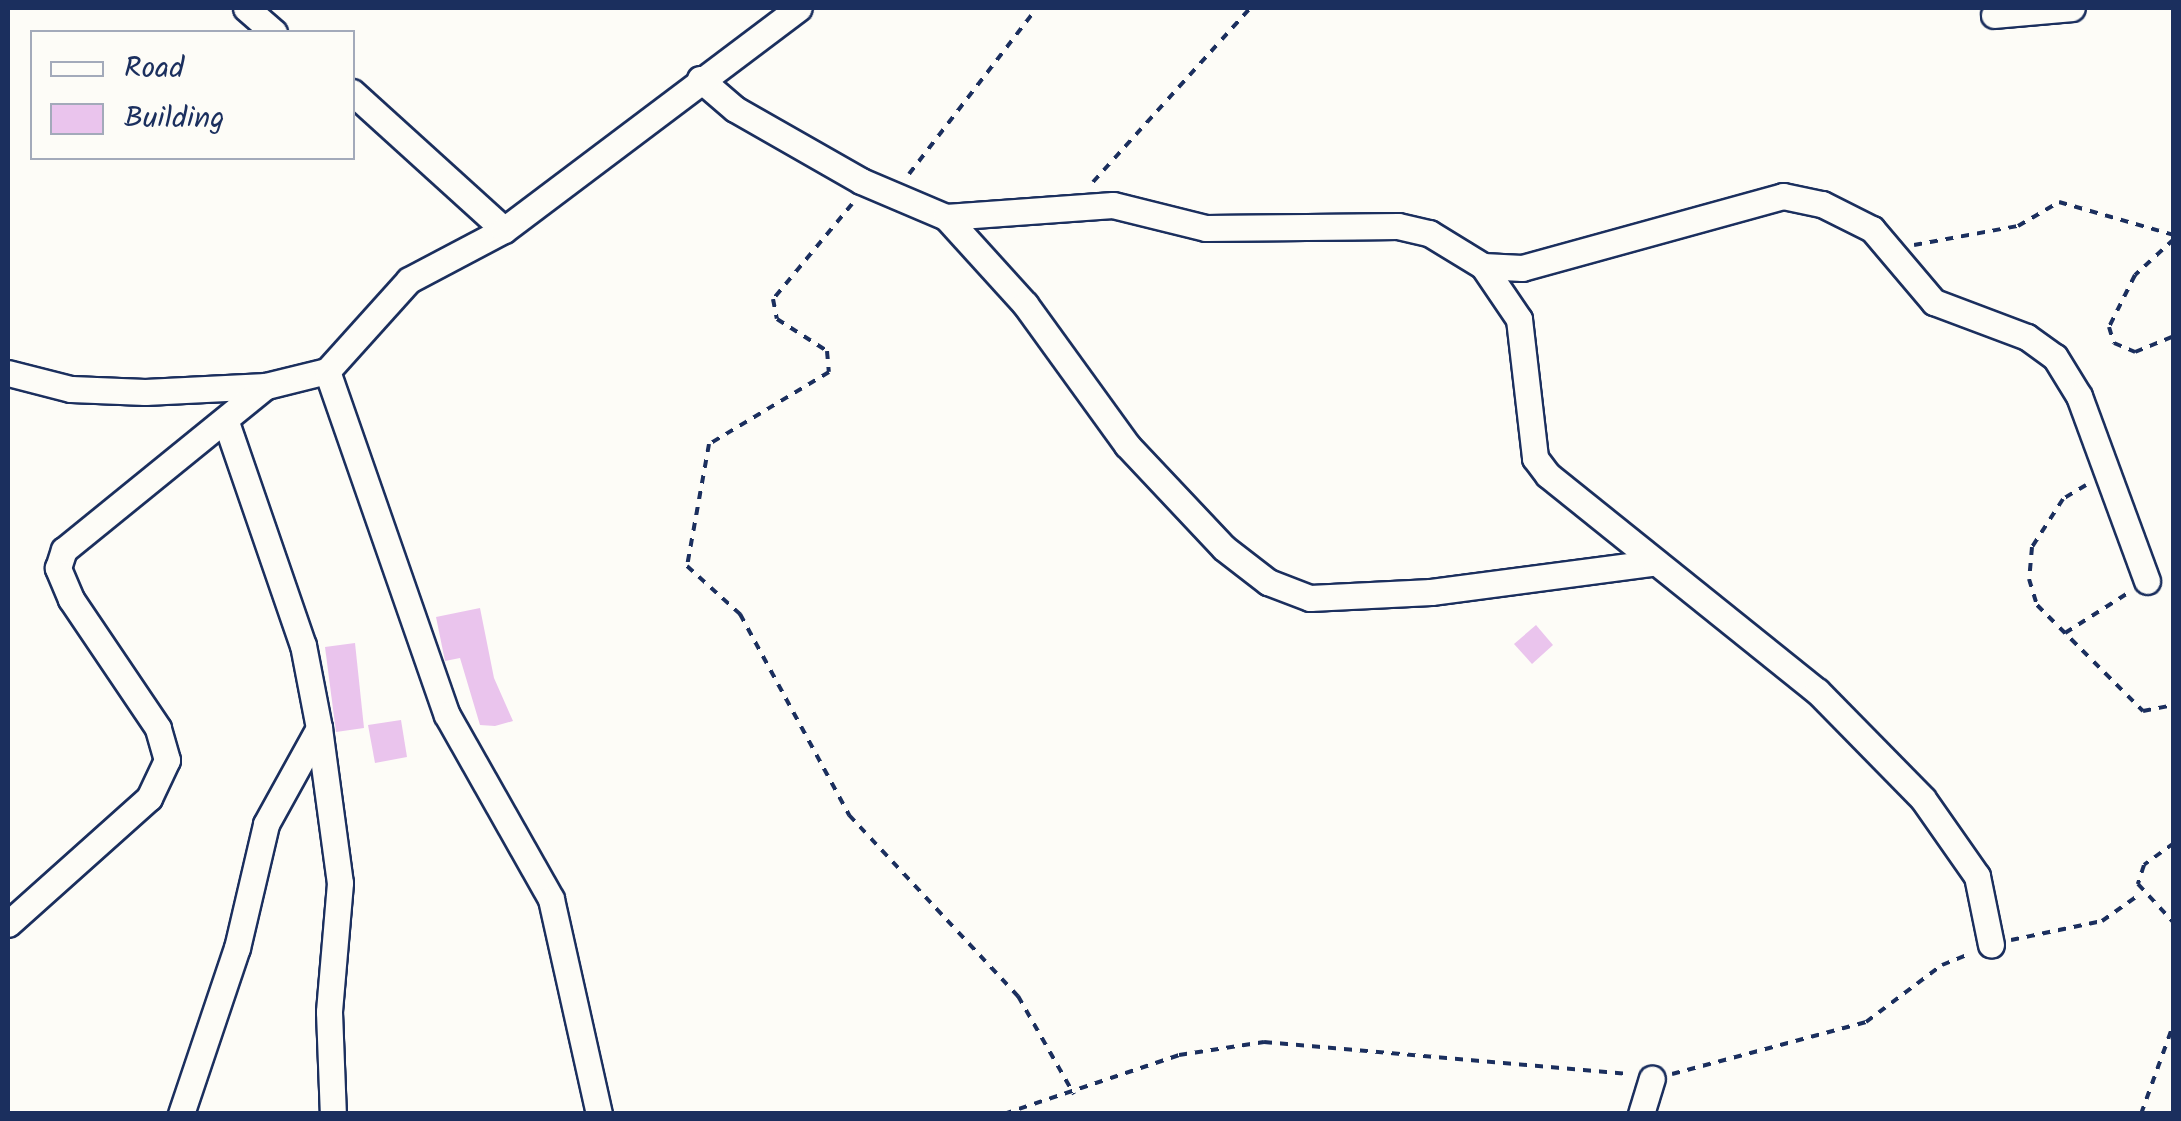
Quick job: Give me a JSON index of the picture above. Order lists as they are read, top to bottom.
{
  "legend": ["Road", "Building"]
}
